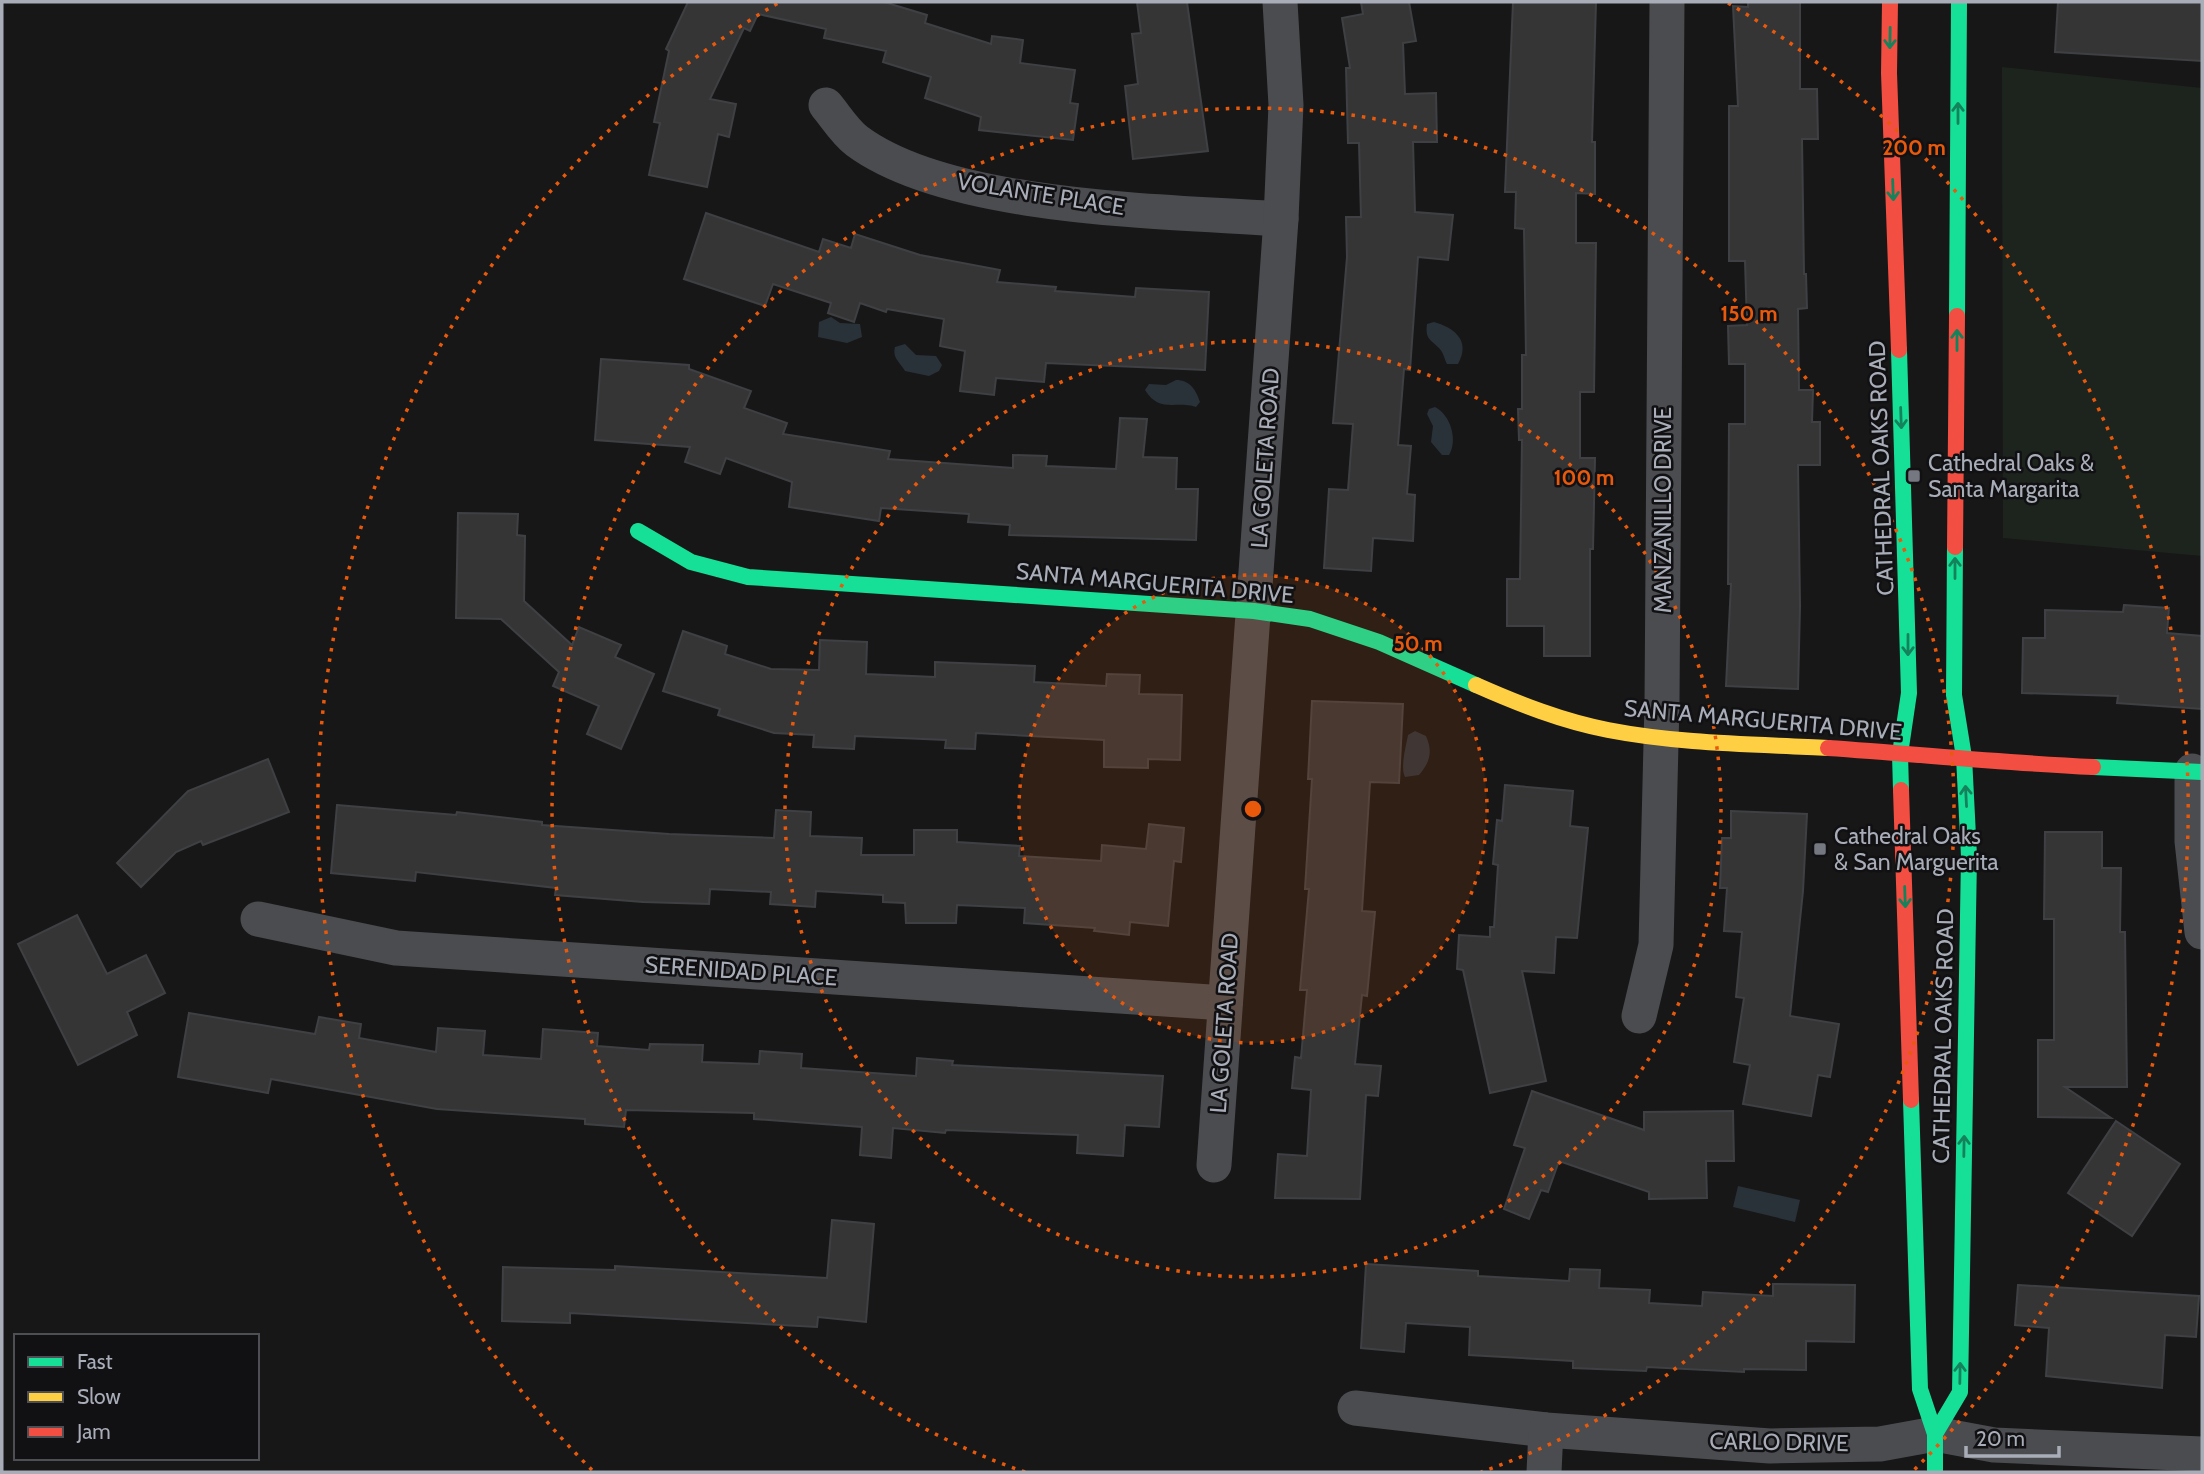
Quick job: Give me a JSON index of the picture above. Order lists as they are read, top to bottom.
{
  "streets": {
    "main road": ["CATHEDRAL OAKS ROAD", "SANTA MARGUERITA DRIVE"],
    "street": [
      "VOLANTE PLACE",
      "LA GOLETA ROAD",
      "MANZANILLO DRIVE",
      "SERENIDAD PLACE",
      "CARLO DRIVE"
    ]
  },
  "crossings": [
    ["VOLANTE PLACE", "LA GOLETA ROAD"],
    ["LA GOLETA ROAD", "SANTA MARGUERITA DRIVE"],
    ["LA GOLETA ROAD", "SERENIDAD PLACE"],
    ["CATHEDRAL OAKS ROAD", "SANTA MARGUERITA DRIVE"],
    ["CATHEDRAL OAKS ROAD", "CARLO DRIVE"],
    ["MANZANILLO DRIVE", "SANTA MARGUERITA DRIVE"]
  ],
  "places": {
    "transit": ["Cathedral Oaks & Santa Margarita", "Cathedral Oaks & San Marguerita"]
  },
  "legend": ["Fast", "Slow", "Jam"],
  "scale_bar": "20 m",
  "rings": [
    "200 m",
    "150 m",
    "100 m",
    "50 m"
  ]
}
